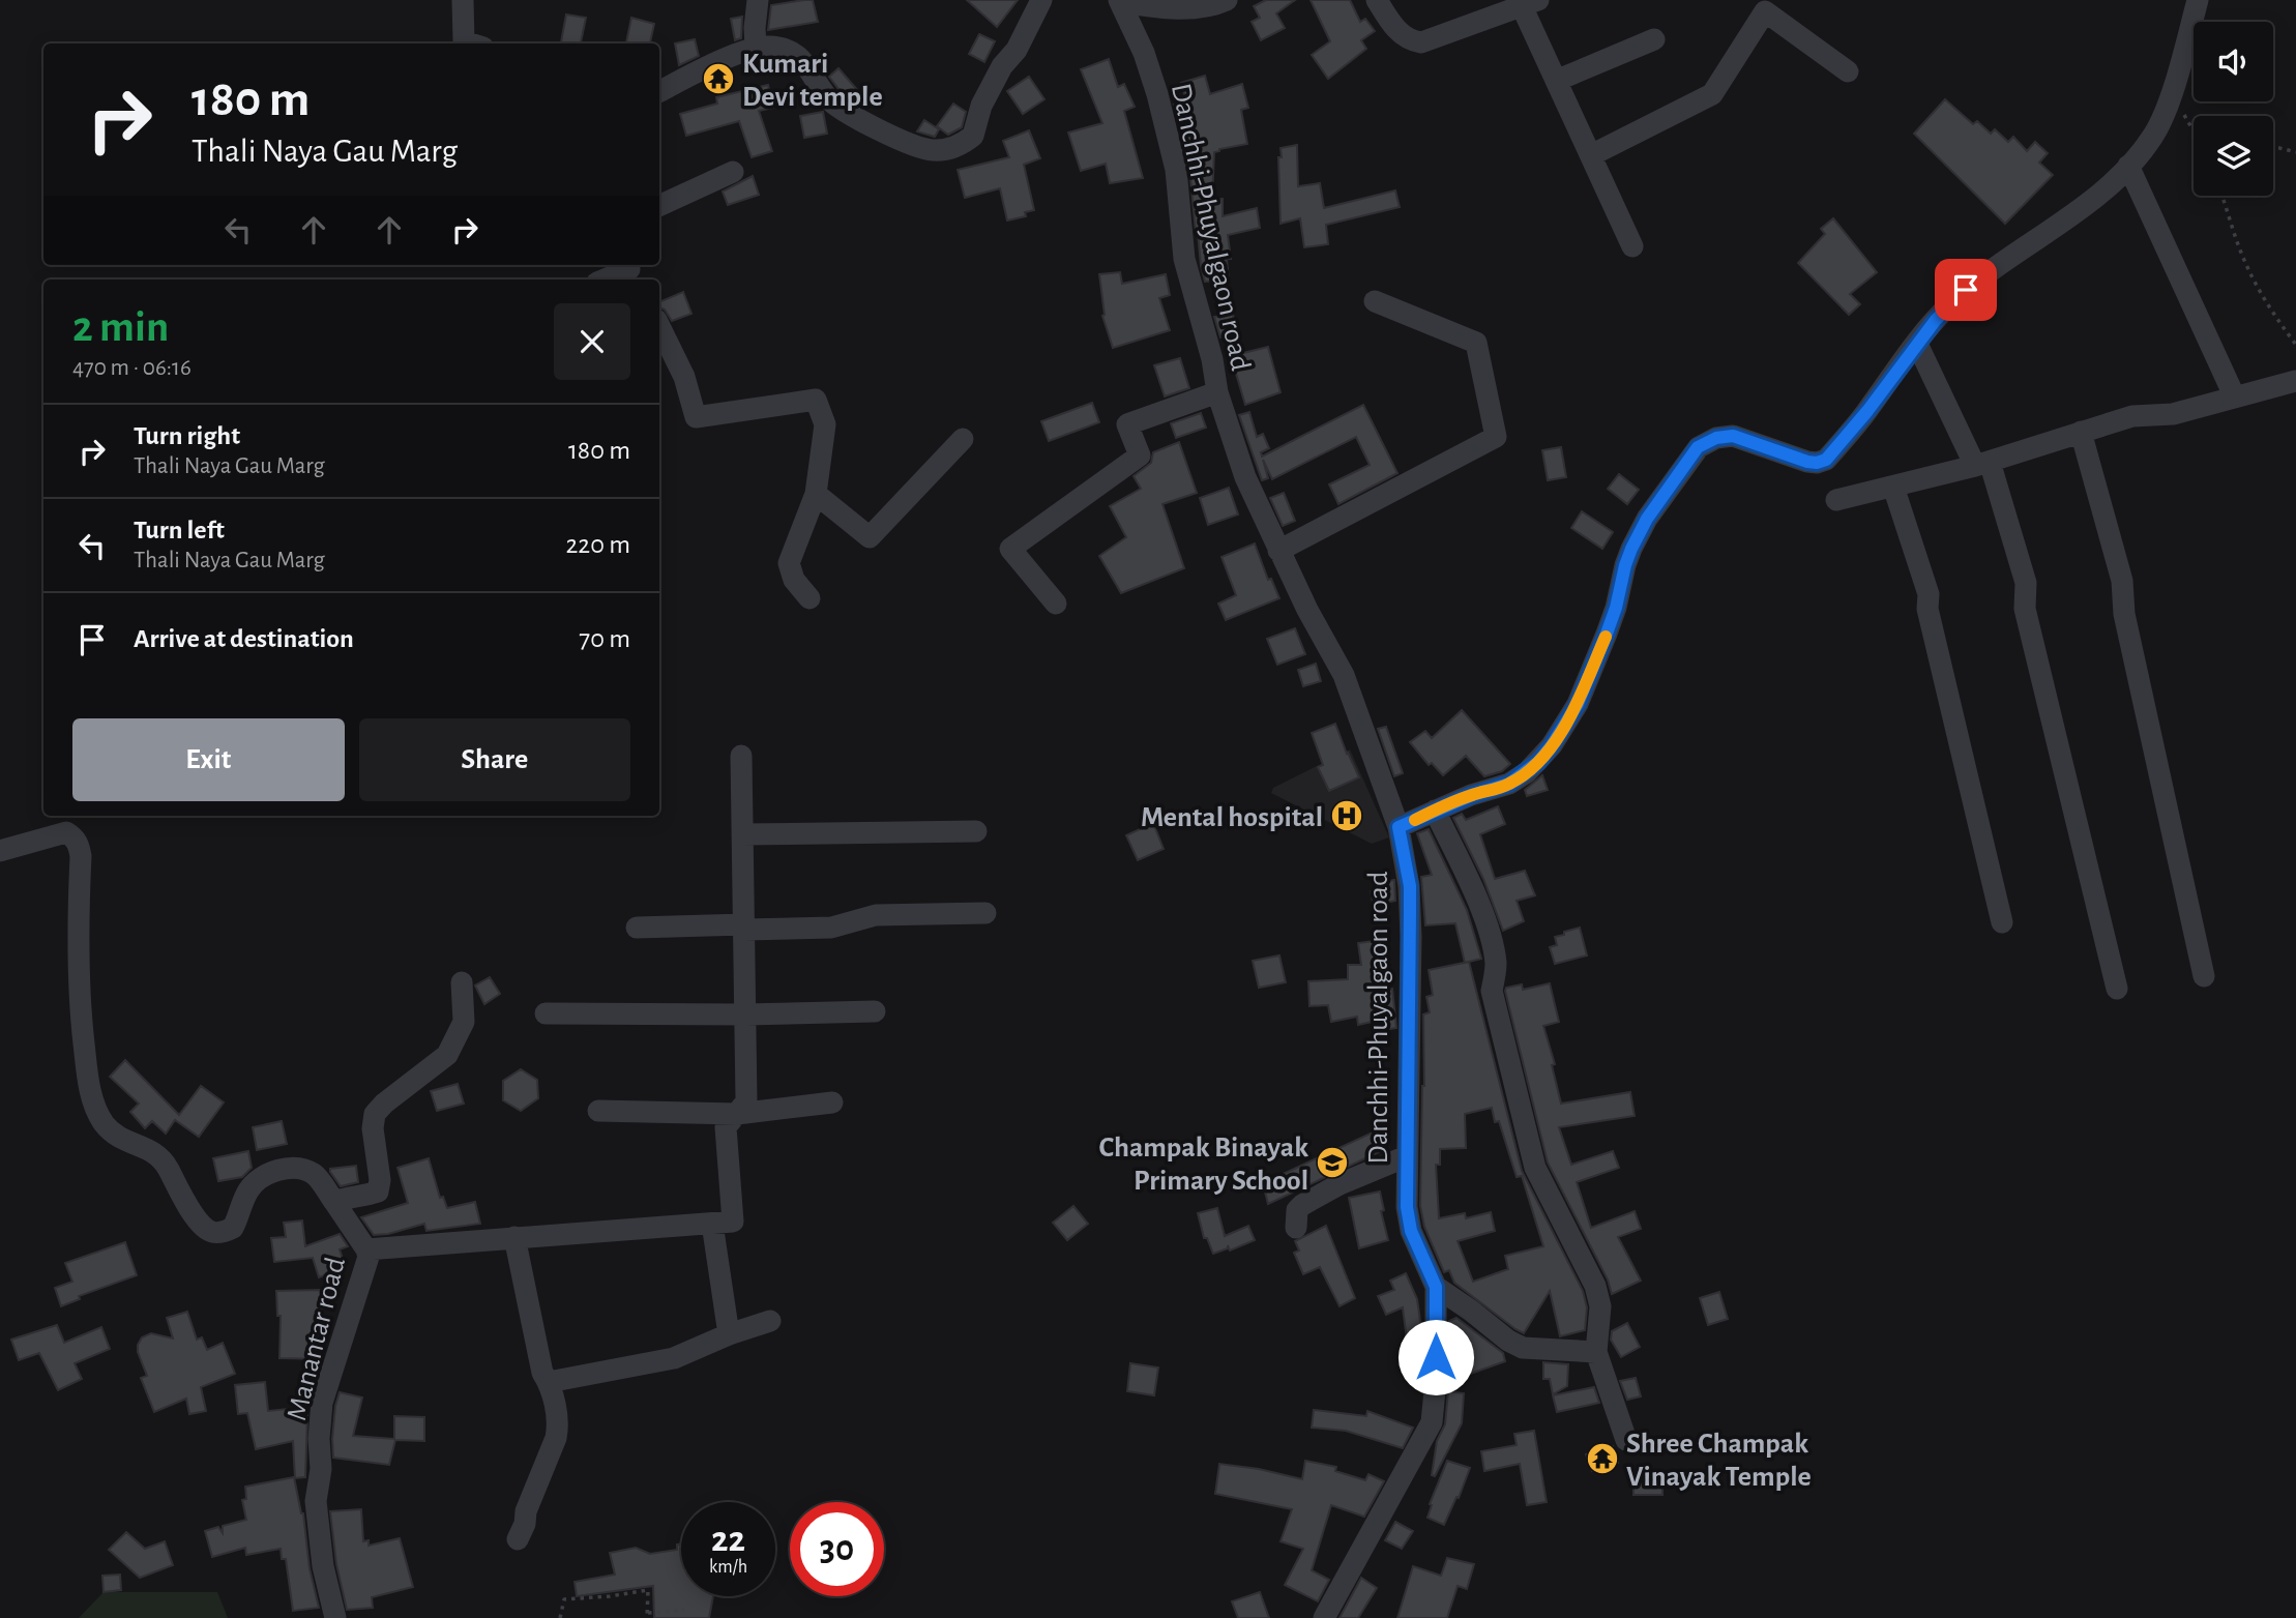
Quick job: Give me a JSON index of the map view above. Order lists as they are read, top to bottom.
{
  "streets": {
    "street": ["Danchhi-Phuyalgaon road", "Manantar road"]
  },
  "places": {
    "temple": ["Kumari Devi temple", "Shree Champak Vinayak Temple"],
    "hospital": ["Mental hospital"],
    "school or university": ["Champak Binayak Primary School"]
  },
  "page": {
    "turn": ["180 m", "Thali Naya Gau Marg"],
    "heading": ["2 min", "470 m · 06:16"],
    "list": [
      {
        "name": "Turn right",
        "note": "Thali Naya Gau Marg",
        "value": "180 m"
      },
      {
        "name": "Turn left",
        "note": "Thali Naya Gau Marg",
        "value": "220 m"
      },
      {
        "name": "Arrive at destination",
        "value": "70 m"
      }
    ],
    "buttons": ["Exit", "Share"],
    "speed": "22 km/h",
    "limit": "30"
  }
}
